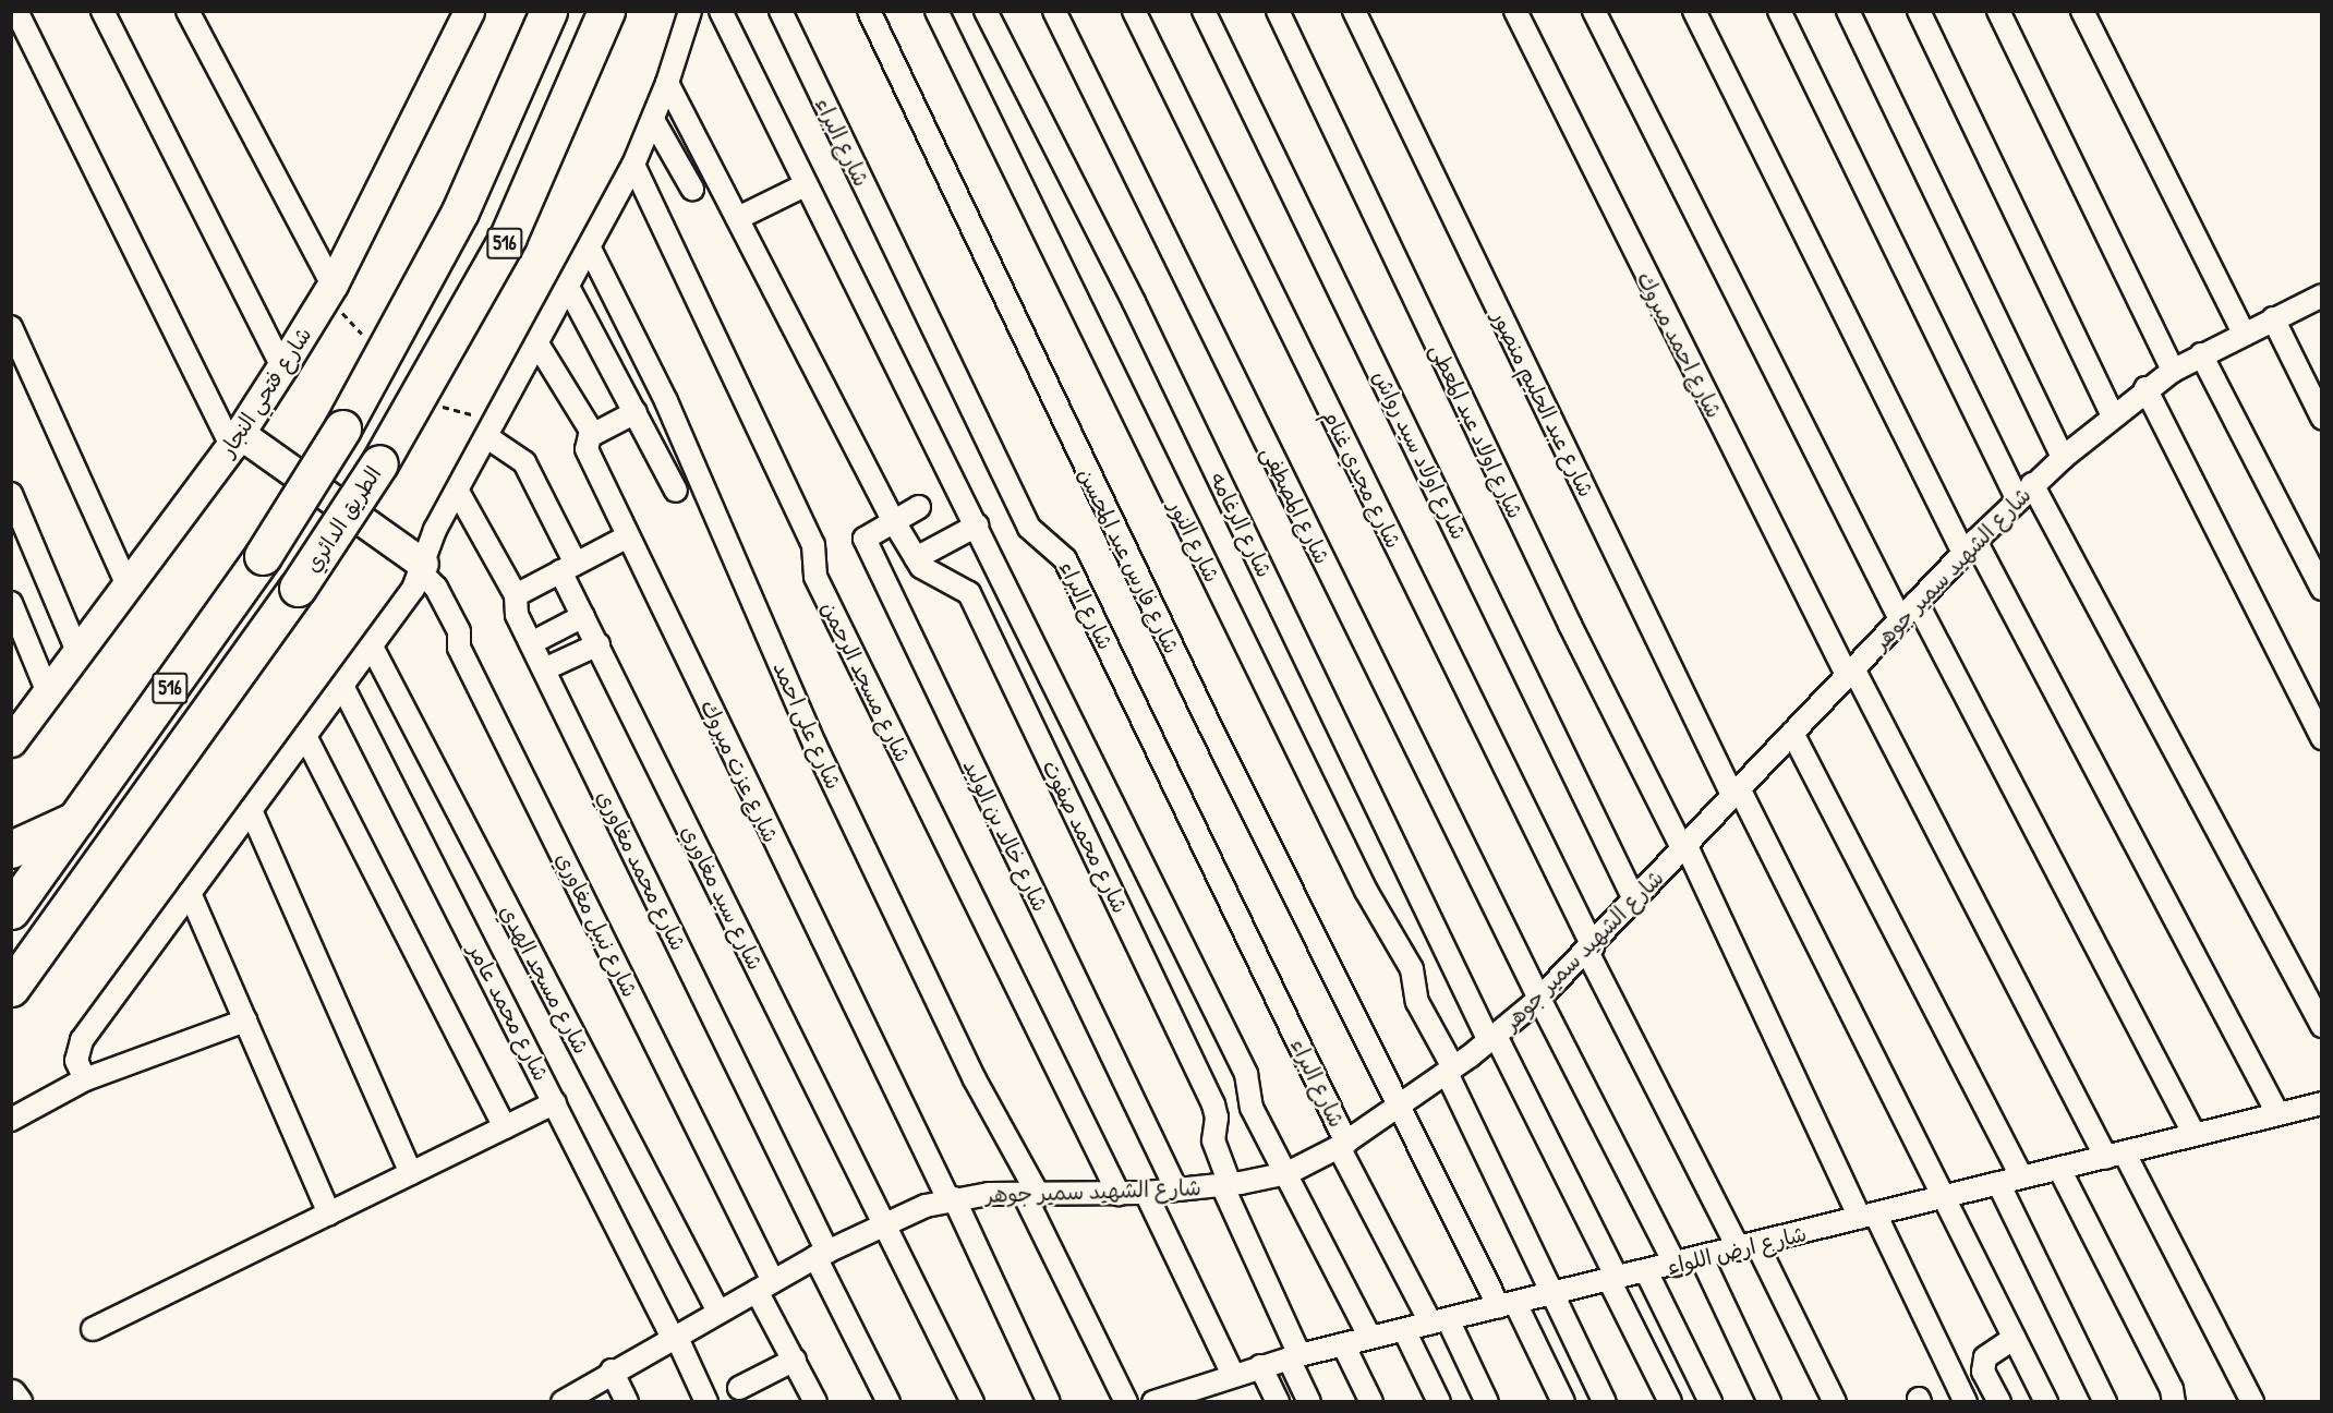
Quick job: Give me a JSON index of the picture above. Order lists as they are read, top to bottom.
{
  "streets": {
    "highway": ["516", "الطريق الدائري"],
    "street": [
      "شارع البراء",
      "شارع احمد مبروك",
      "شارع فتحي النجار",
      "شارع عبد الحليم منصور",
      "شارع اولاد عبد المعطى",
      "شارع اولاد سيد رواش",
      "شارع مجدي غنام",
      "شارع المصطفى",
      "شارع الرغامه",
      "شارع النور",
      "شارع فارس عبد المحسن",
      "شارع الشهيد سمير جوهر",
      "شارع مسجد الرحمن",
      "شارع على احمد",
      "شارع عزت مبروك",
      "شارع خالد بن الوليد",
      "شارع محمد صفوت",
      "شارع محمد مغاوري",
      "شارع سيد مغاوري",
      "شارع نبيل مغاوري",
      "شارع مسجد الهدي",
      "شارع محمد عامر",
      "شارع ارض اللواء"
    ]
  },
  "crossings": [
    ["شارع البراء", "شارع الشهيد سمير جوهر"],
    ["شارع البراء", "شارع ارض اللواء"],
    ["شارع احمد مبروك", "شارع الشهيد سمير جوهر"],
    ["شارع احمد مبروك", "شارع ارض اللواء"],
    ["شارع عبد الحليم منصور", "شارع الشهيد سمير جوهر"],
    ["شارع عبد الحليم منصور", "شارع ارض اللواء"],
    ["شارع اولاد عبد المعطى", "شارع الشهيد سمير جوهر"],
    ["شارع اولاد عبد المعطى", "شارع ارض اللواء"],
    ["شارع اولاد سيد رواش", "شارع الشهيد سمير جوهر"],
    ["شارع مجدي غنام", "شارع الشهيد سمير جوهر"],
    ["شارع مجدي غنام", "شارع ارض اللواء"],
    ["شارع المصطفى", "شارع الشهيد سمير جوهر"],
    ["شارع المصطفى", "شارع ارض اللواء"],
    ["شارع الرغامه", "شارع الشهيد سمير جوهر"],
    ["شارع الرغامه", "شارع ارض اللواء"],
    ["شارع النور", "شارع الشهيد سمير جوهر"],
    ["شارع النور", "شارع ارض اللواء"],
    ["شارع فارس عبد المحسن", "شارع الشهيد سمير جوهر"],
    ["شارع فارس عبد المحسن", "شارع ارض اللواء"],
    ["شارع الشهيد سمير جوهر", "شارع مسجد الرحمن"],
    ["شارع الشهيد سمير جوهر", "شارع على احمد"],
    ["شارع الشهيد سمير جوهر", "شارع عزت مبروك"],
    ["شارع الشهيد سمير جوهر", "شارع خالد بن الوليد"],
    ["شارع الشهيد سمير جوهر", "شارع محمد صفوت"],
    ["شارع الشهيد سمير جوهر", "شارع محمد مغاوري"],
    ["شارع الشهيد سمير جوهر", "شارع سيد مغاوري"],
    ["شارع الشهيد سمير جوهر", "شارع نبيل مغاوري"],
    ["شارع الشهيد سمير جوهر", "شارع مسجد الهدي"],
    ["شارع الشهيد سمير جوهر", "شارع محمد عامر"],
    ["شارع خالد بن الوليد", "شارع محمد صفوت"],
    ["شارع محمد صفوت", "شارع ارض اللواء"]
  ]
}
